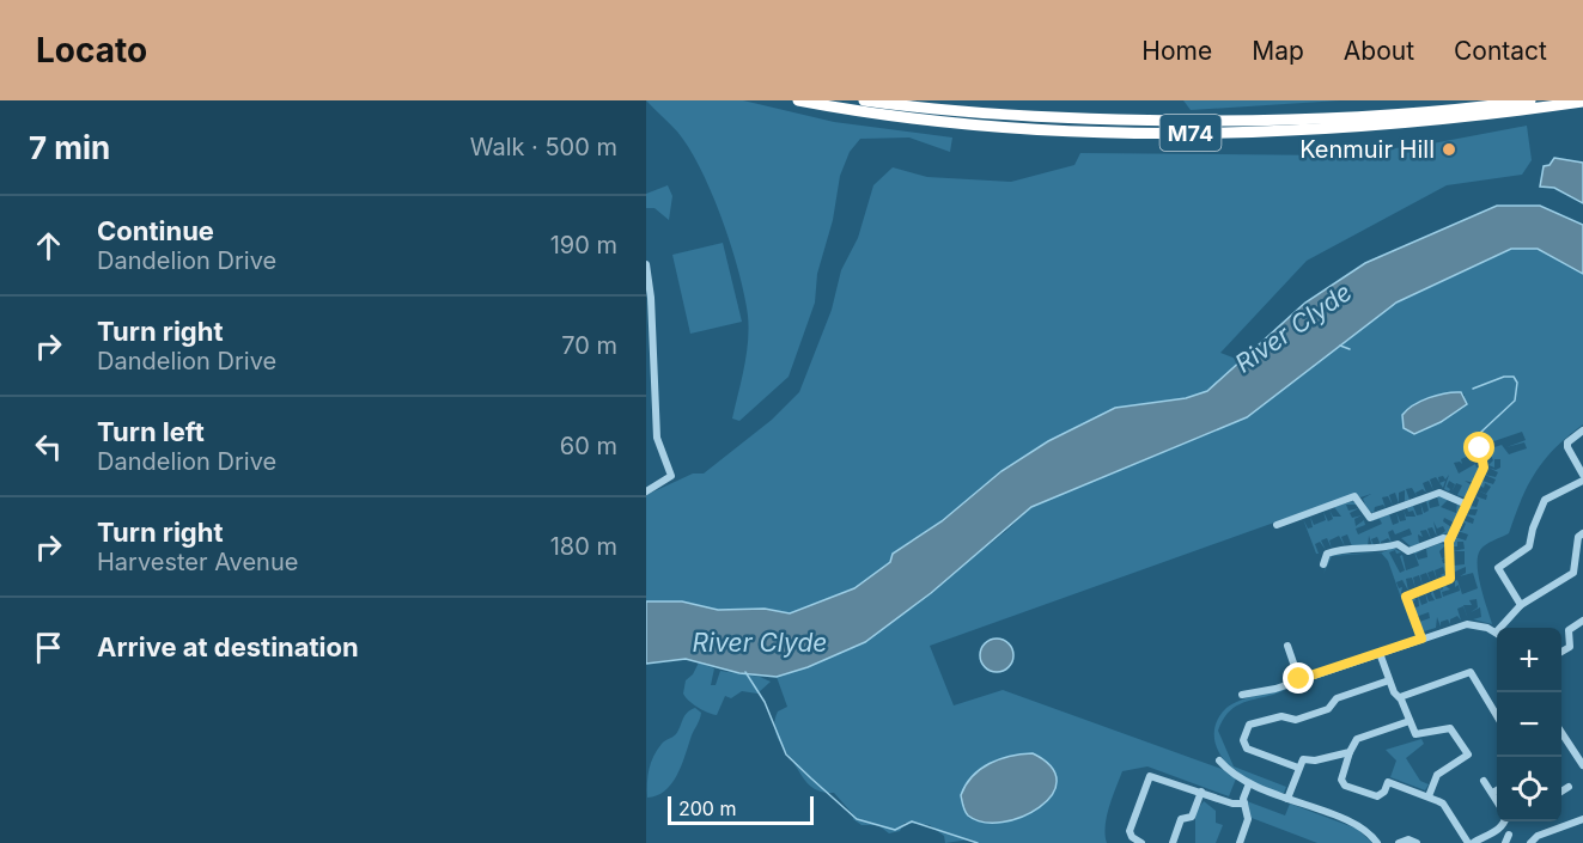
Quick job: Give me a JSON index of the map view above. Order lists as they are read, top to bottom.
{
  "streets": {
    "highway": ["M74"]
  },
  "water": ["River Clyde"],
  "places": ["Kenmuir Hill"],
  "scale_bar": "200 m",
  "page": {
    "header": "Locato",
    "nav": [
      "Home",
      "Map",
      "About",
      "Contact"
    ],
    "heading": ["7 min", "Walk · 500 m"],
    "list": [
      ["Continue", "Dandelion Drive", "190 m"],
      ["Turn right", "Dandelion Drive", "70 m"],
      ["Turn left", "Dandelion Drive", "60 m"],
      ["Turn right", "Harvester Avenue", "180 m"],
      "Arrive at destination"
    ],
    "map_buttons": ["+", "−"],
    "scale": "200 m"
  }
}
